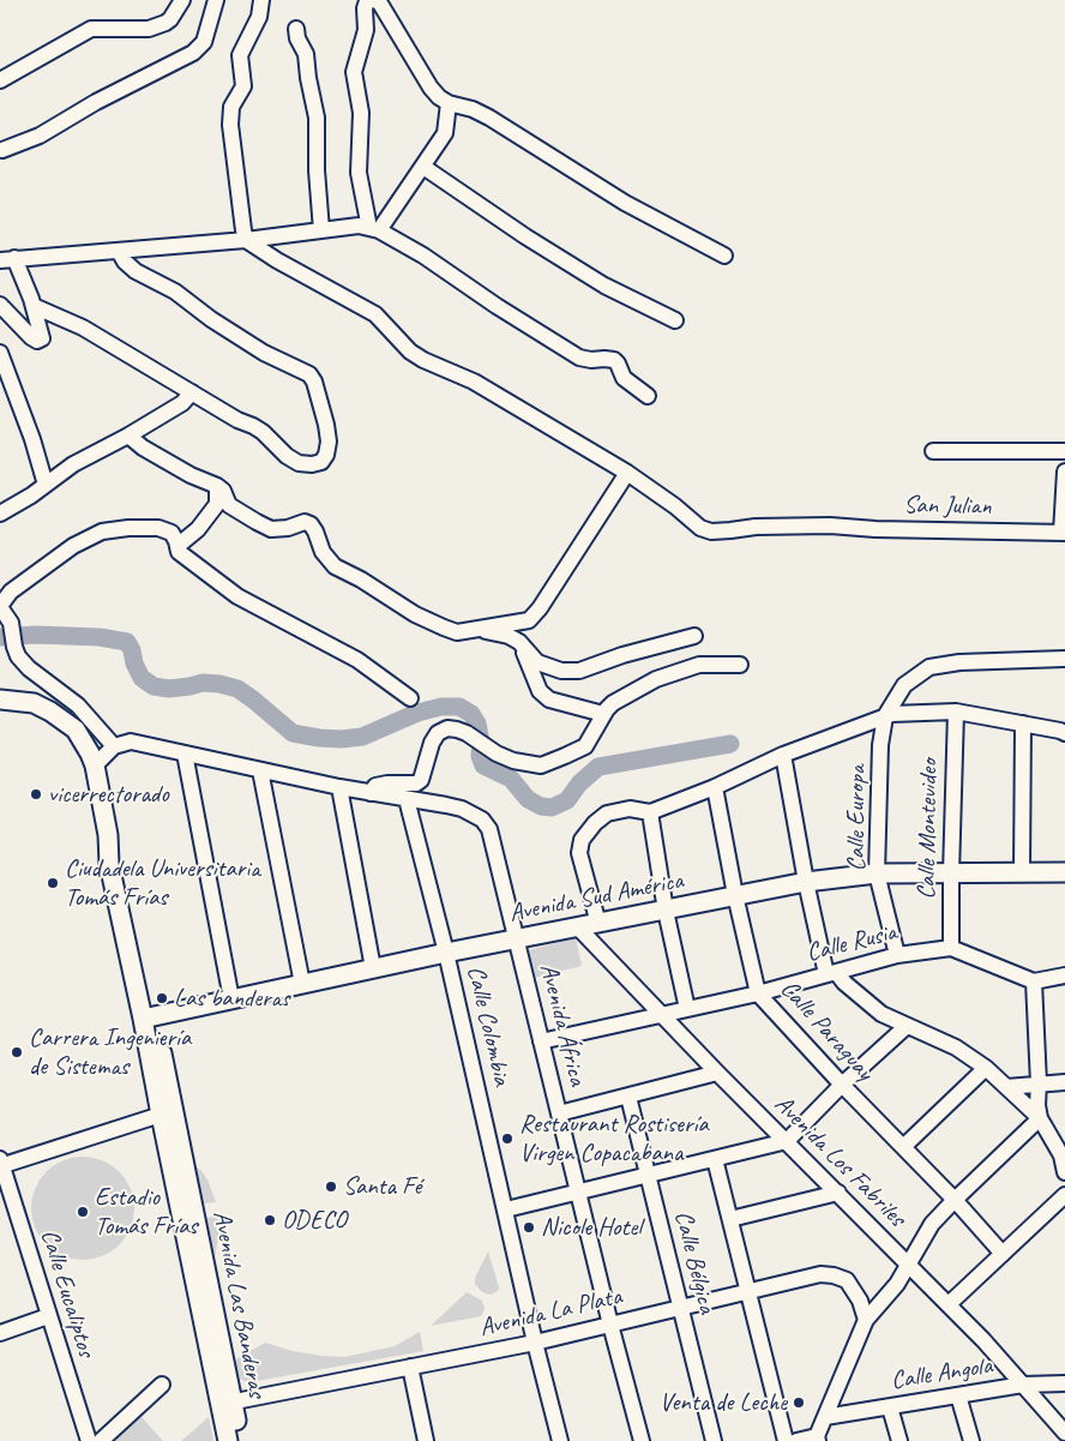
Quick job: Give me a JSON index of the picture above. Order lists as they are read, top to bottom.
{
  "streets": {
    "main road": ["Avenida Sud América", "Avenida Las Banderas"],
    "street": [
      "San Julian",
      "Calle Europa",
      "Calle Montevideo",
      "Calle Rusia",
      "Avenida África",
      "Calle Colombia",
      "Calle Paraguay",
      "Avenida Los Fabriles",
      "Calle Bélgica",
      "Calle Eucaliptos",
      "Avenida La Plata",
      "Calle Angola"
    ]
  },
  "crossings": [
    ["Calle Europa", "Avenida Sud América"],
    ["Calle Europa", "Calle Rusia"],
    ["Calle Montevideo", "Avenida Sud América"],
    ["Calle Montevideo", "Calle Rusia"],
    ["Avenida Sud América", "Avenida África"],
    ["Avenida Sud América", "Calle Colombia"],
    ["Avenida Sud América", "Calle Paraguay"],
    ["Avenida Sud América", "Avenida Los Fabriles"],
    ["Avenida Sud América", "Avenida Las Banderas"],
    ["Calle Rusia", "Avenida África"],
    ["Calle Rusia", "Calle Paraguay"],
    ["Calle Rusia", "Avenida Los Fabriles"],
    ["Avenida África", "Calle Colombia"],
    ["Avenida África", "Avenida La Plata"],
    ["Calle Colombia", "Avenida La Plata"],
    ["Avenida Los Fabriles", "Calle Angola"],
    ["Calle Bélgica", "Avenida La Plata"],
    ["Avenida Las Banderas", "Avenida La Plata"]
  ],
  "places": [
    "vicerrectorado",
    "Ciudadela Universitaria Tomás Frías",
    "Las banderas",
    "Carrera Ingeniería de Sistemas",
    "Restaurant Rostisería Virgen Copacabana",
    "Santa Fé",
    "Estadio Tomás Frías",
    "ODECO",
    "Nicole Hotel",
    "Venta de Leche"
  ]
}
